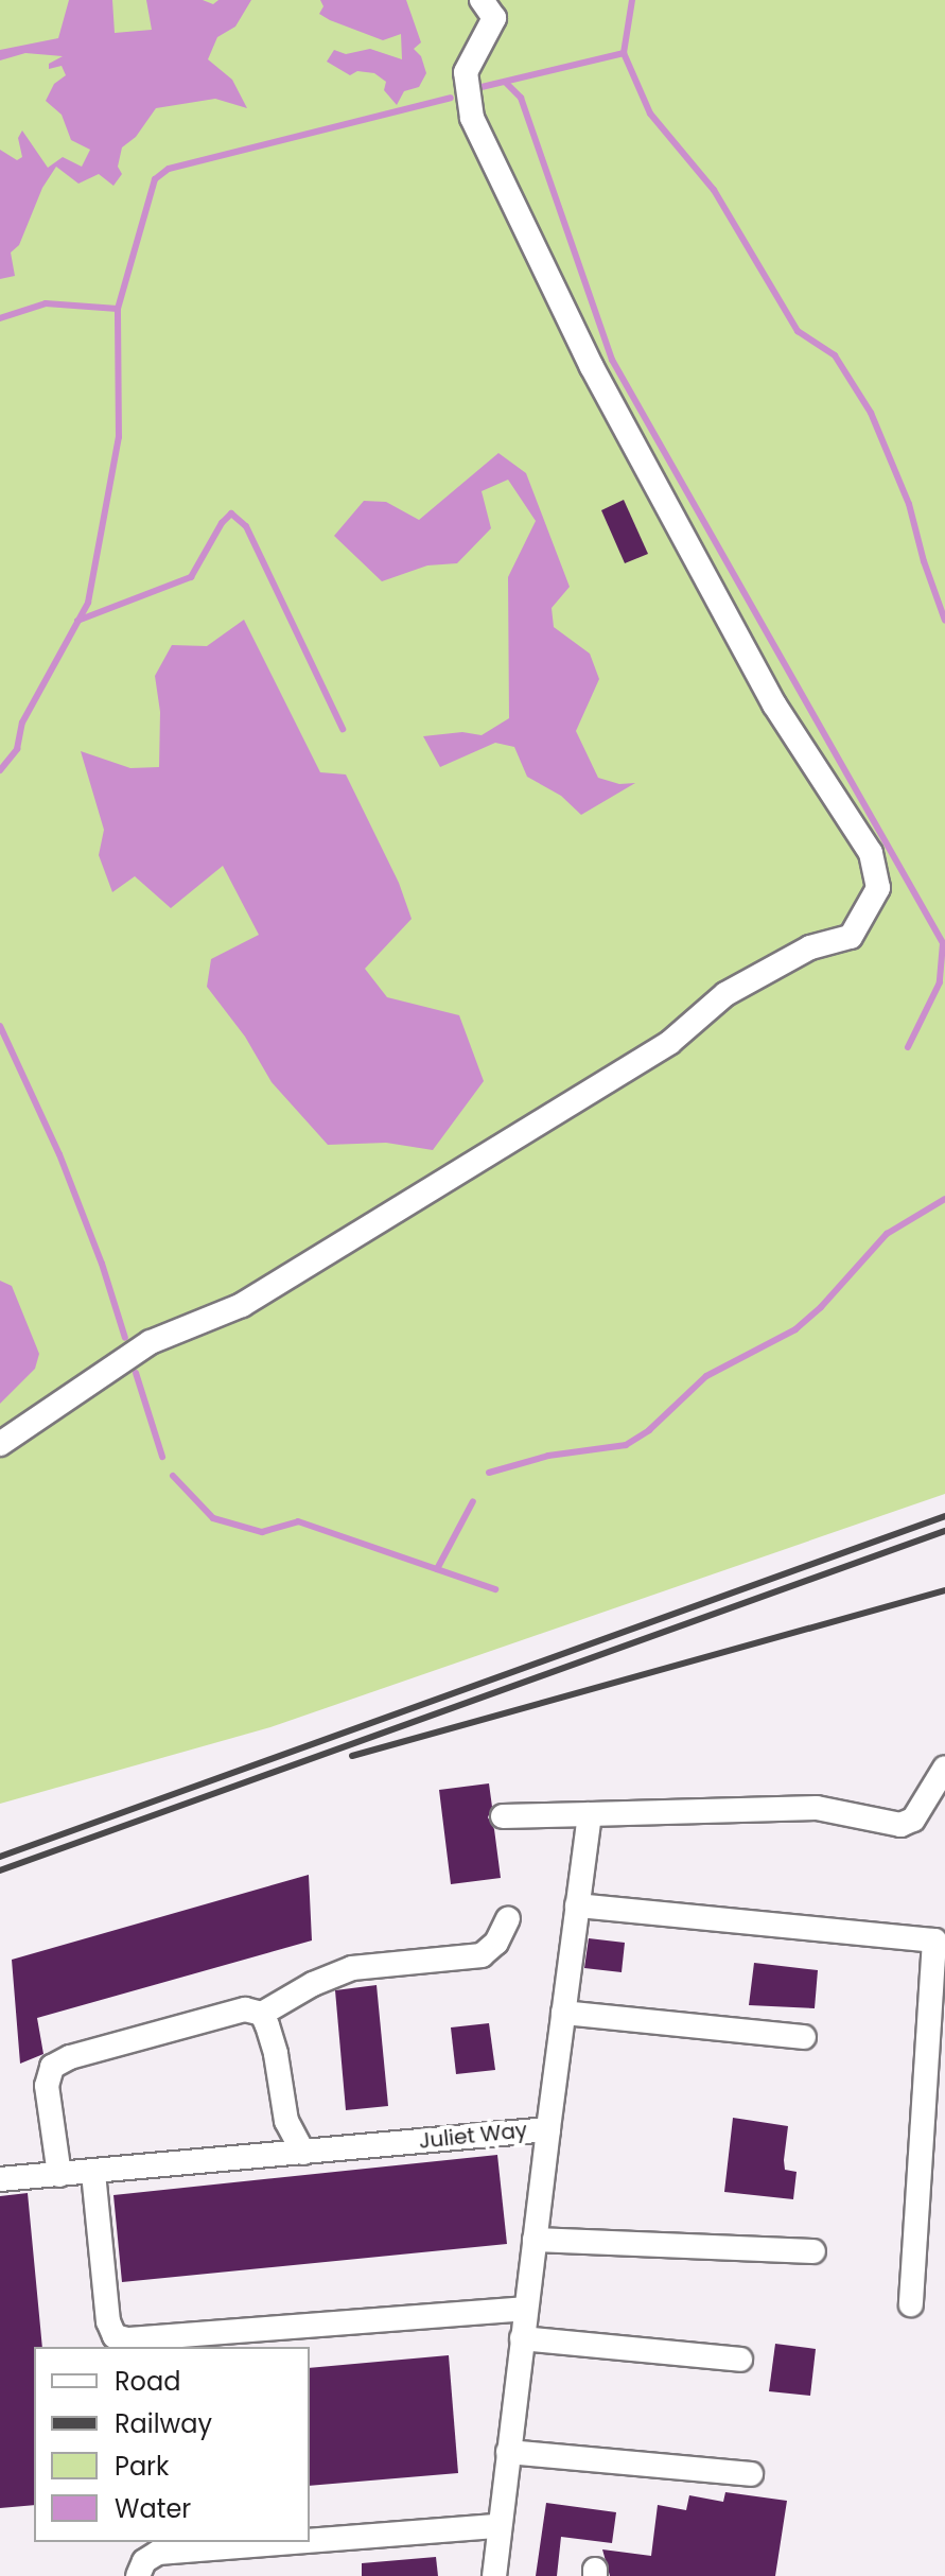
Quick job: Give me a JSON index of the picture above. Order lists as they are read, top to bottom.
{
  "streets": {
    "street": ["Juliet Way"]
  },
  "legend": [
    "Road",
    "Railway",
    "Park",
    "Water"
  ]
}
